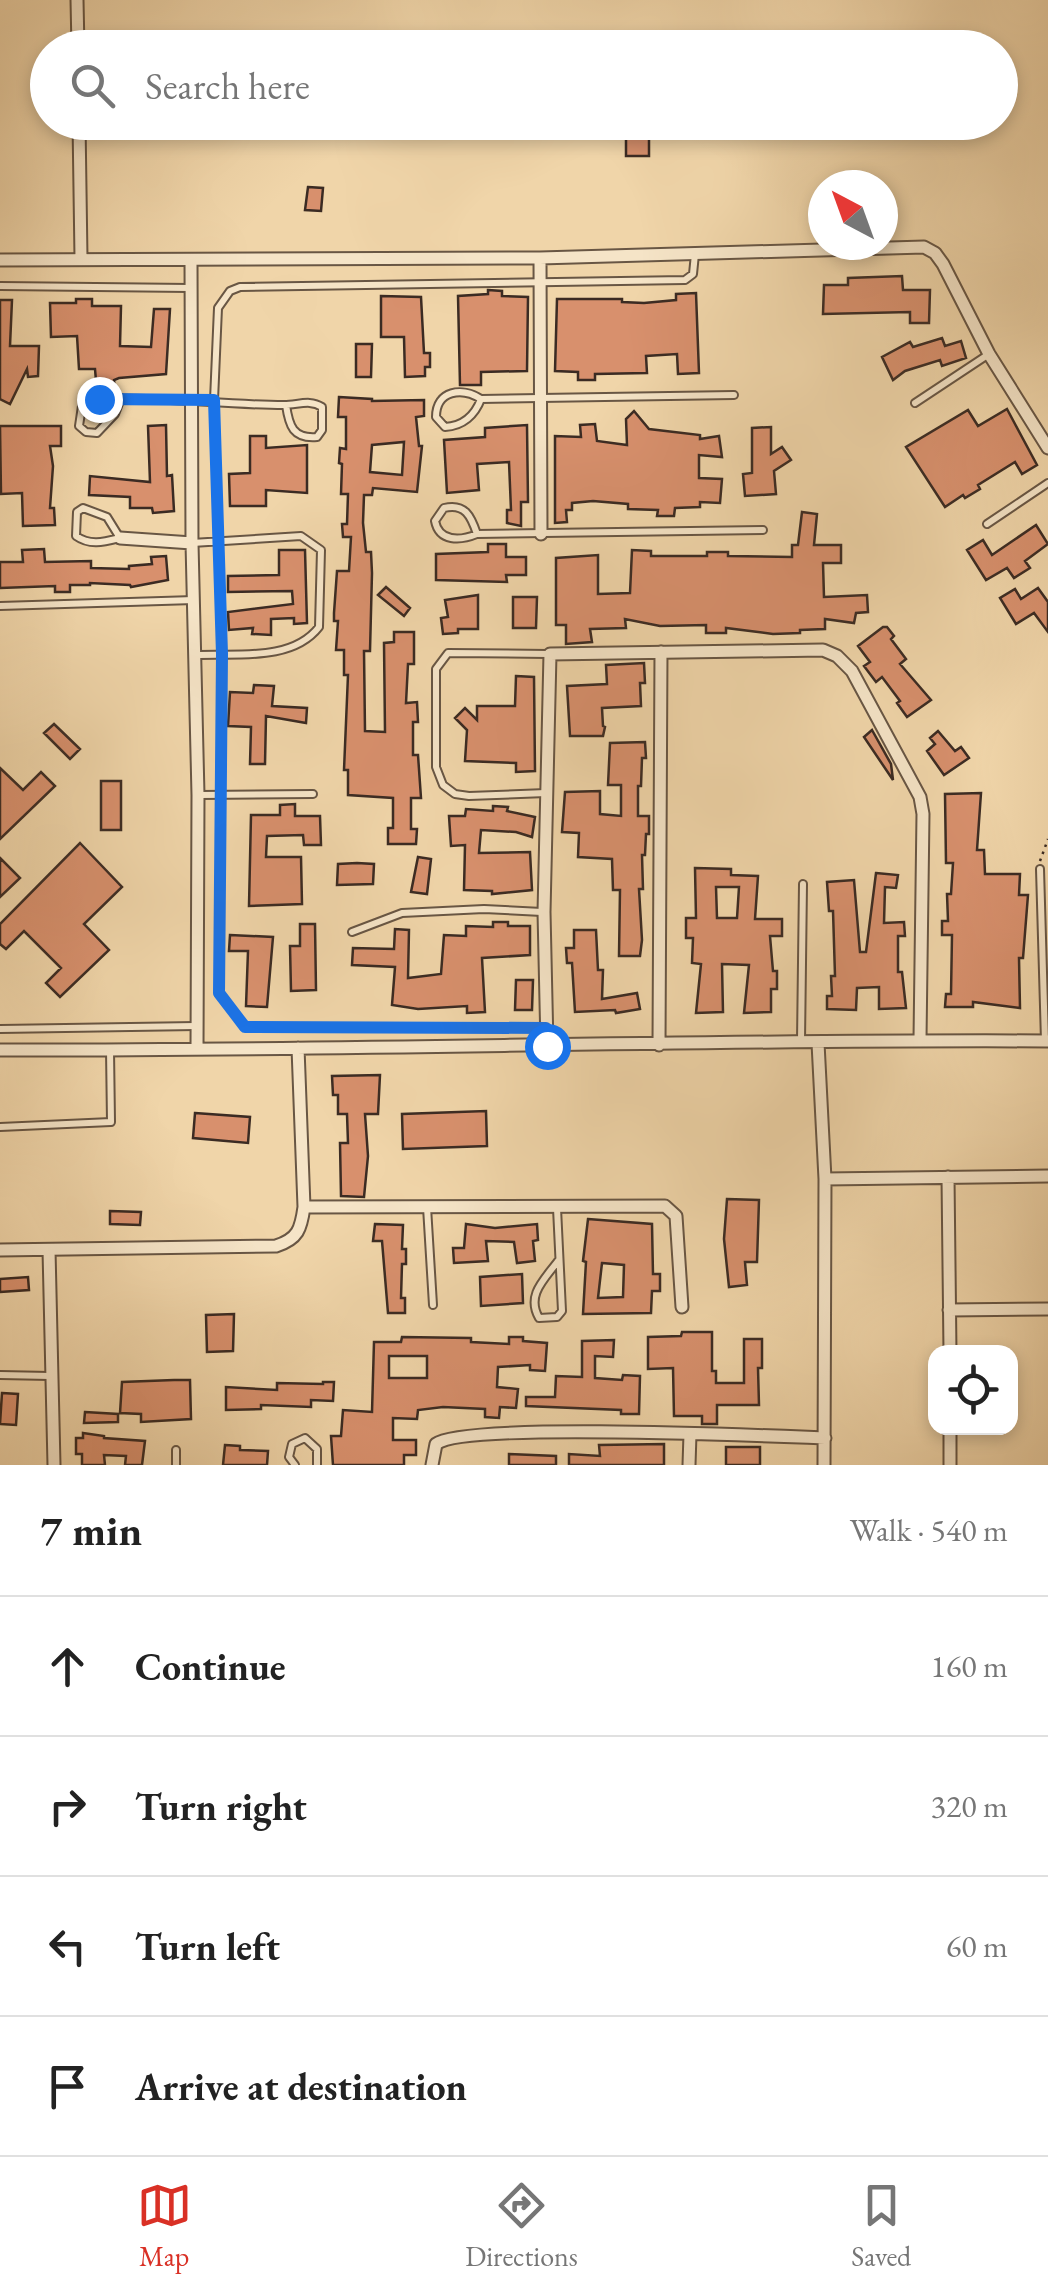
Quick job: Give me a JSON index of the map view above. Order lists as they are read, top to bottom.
{
  "north": "top left",
  "page": {
    "search": "Search here",
    "heading": ["7 min", "Walk · 540 m"],
    "list": [
      ["Continue", "160 m"],
      ["Turn right", "320 m"],
      ["Turn left", "60 m"],
      "Arrive at destination"
    ],
    "nav": ["Map", "Directions", "Saved"]
  }
}
